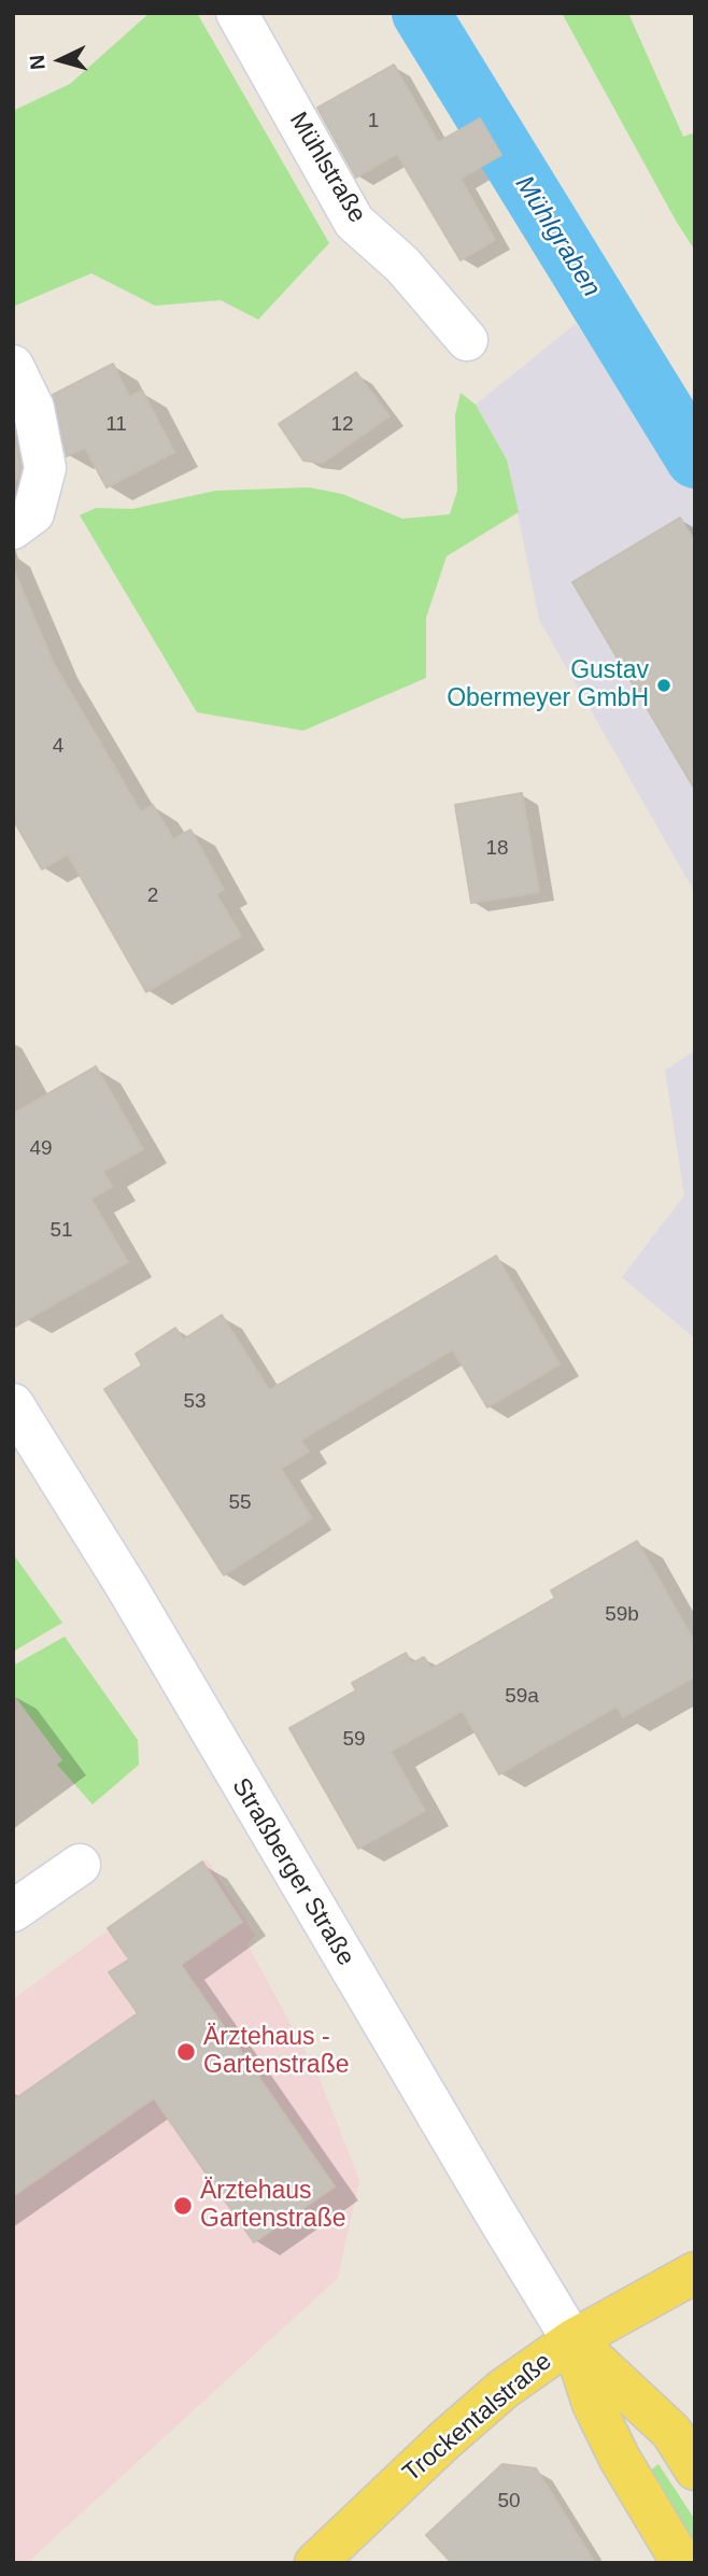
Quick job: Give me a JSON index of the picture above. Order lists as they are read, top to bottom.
{
  "streets": {
    "main road": ["Straßberger Straße", "Trockentalstraße"],
    "street": ["Mühlstraße"]
  },
  "crossings": [
    ["Straßberger Straße", "Trockentalstraße"]
  ],
  "water": ["Mühlgraben"],
  "places": ["Gustav Obermeyer GmbH", "Ärztehaus - Gartenstraße", "Ärztehaus Gartenstraße"],
  "house_numbers": [
    "1",
    "11",
    "12",
    "4",
    "18",
    "2",
    "49",
    "51",
    "53",
    "55",
    "59b",
    "59a",
    "59",
    "50"
  ],
  "north": "left"
}
